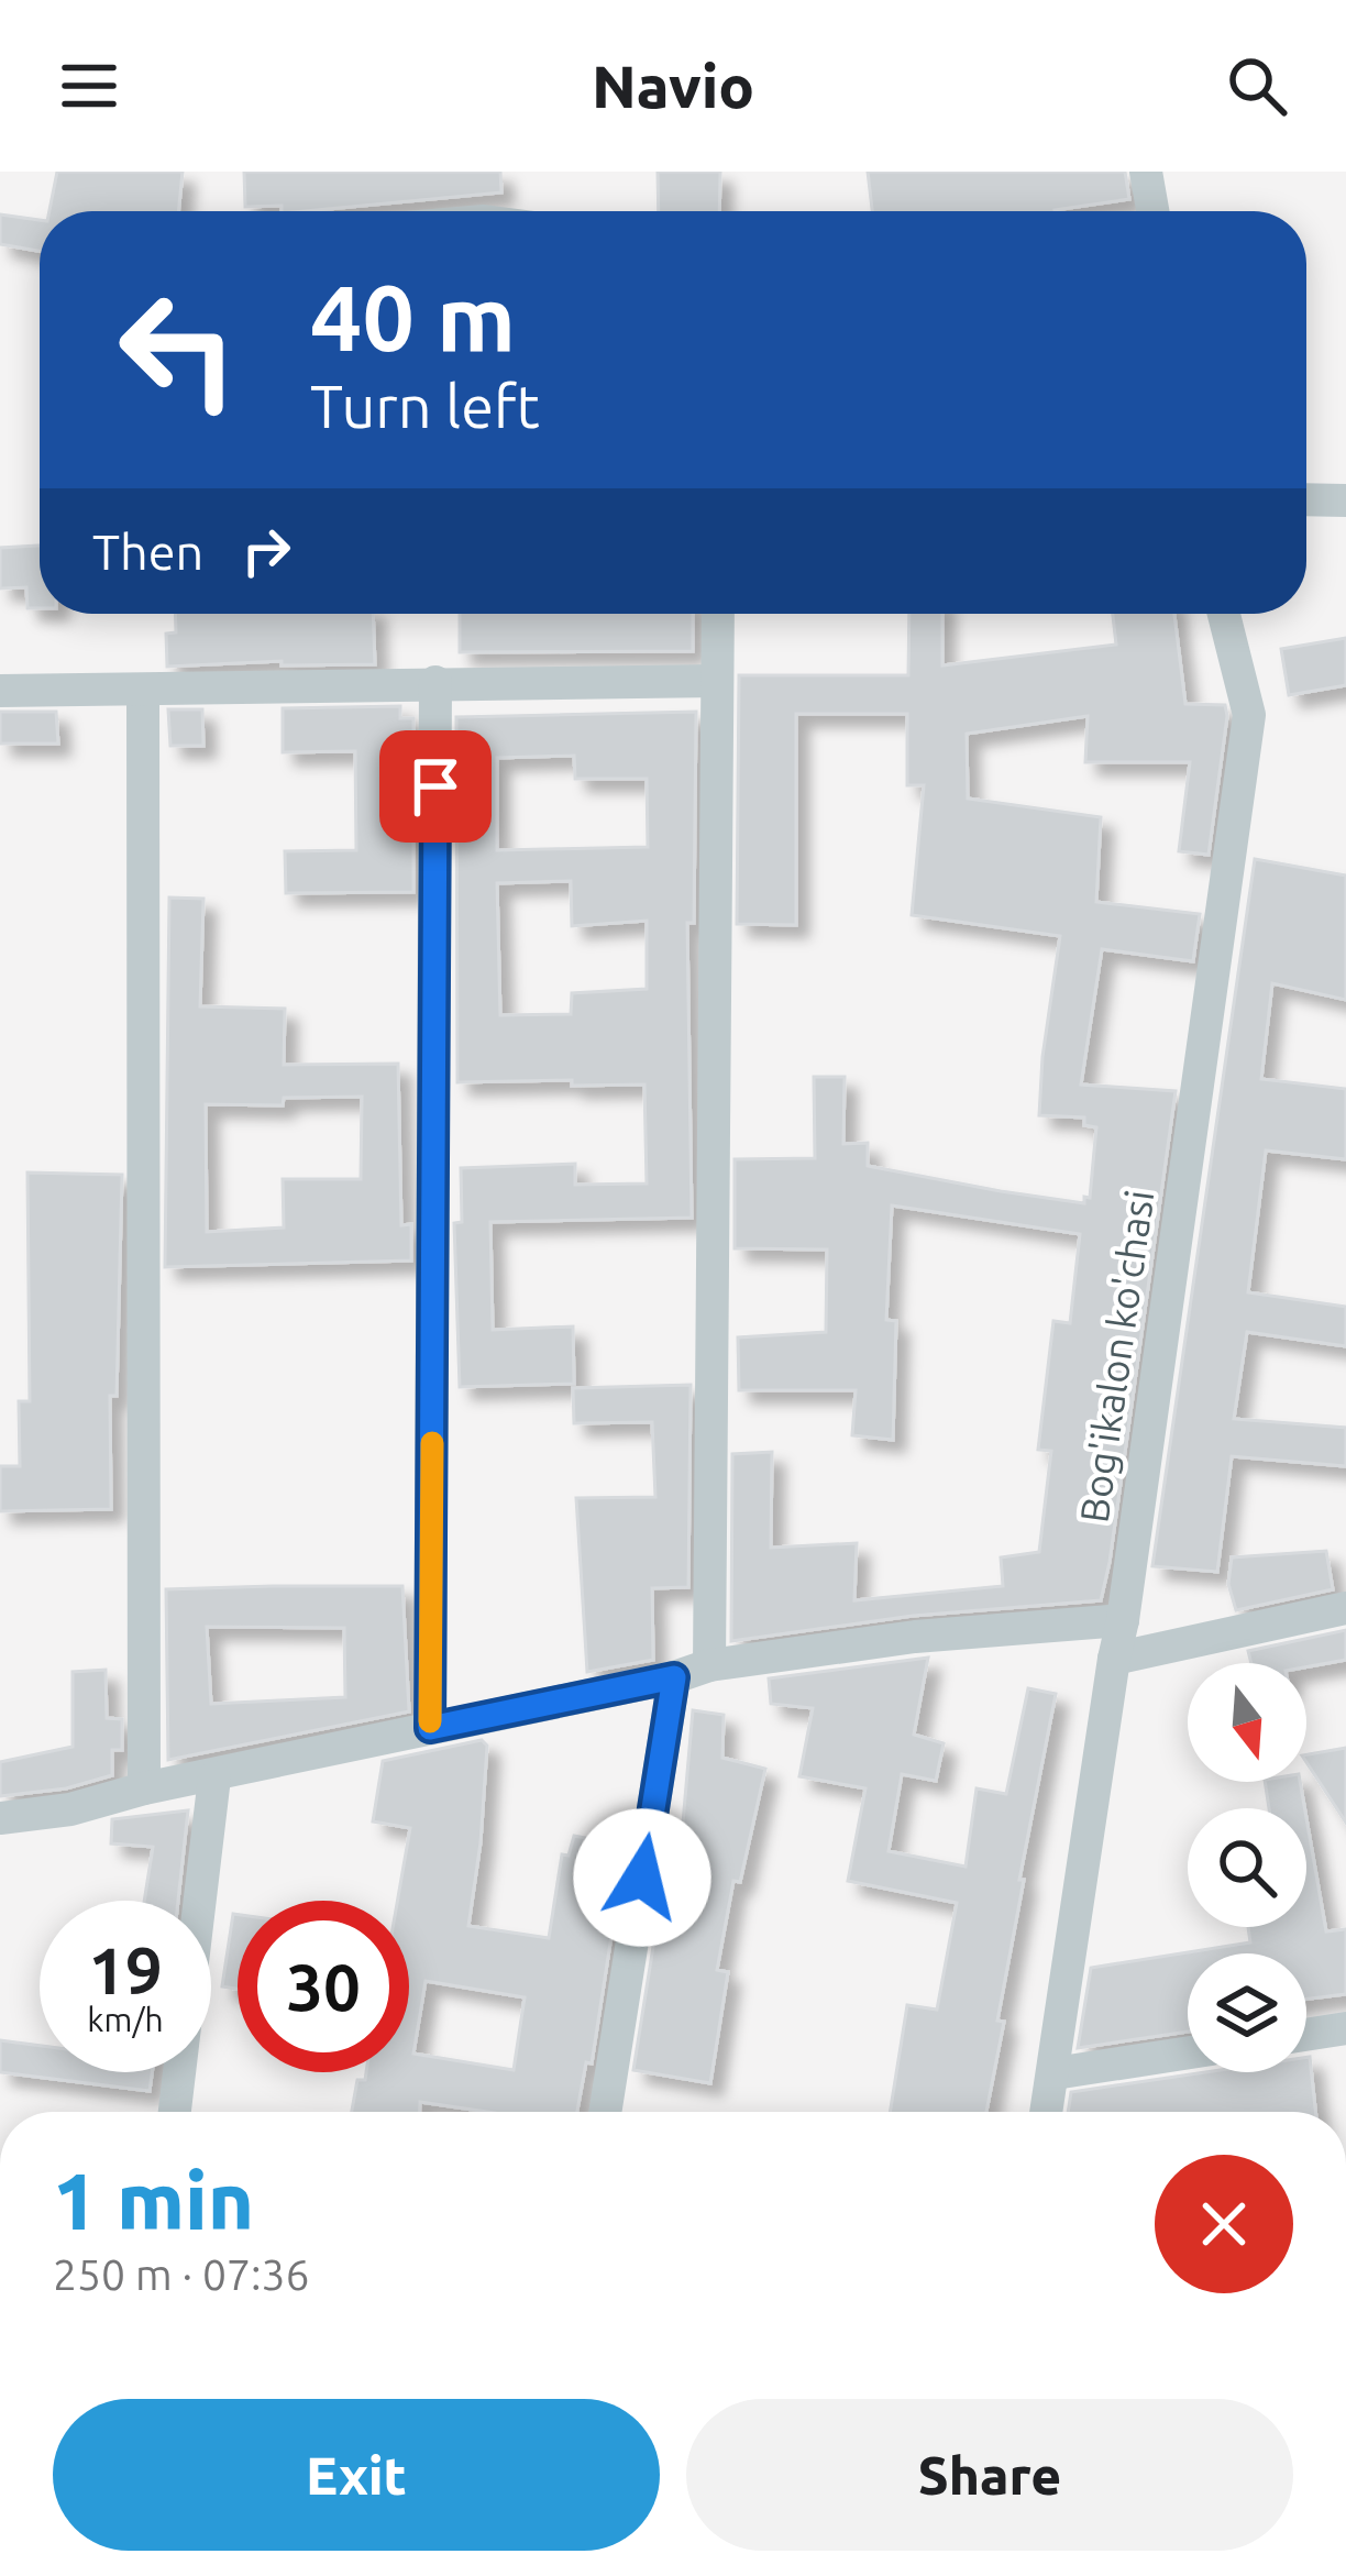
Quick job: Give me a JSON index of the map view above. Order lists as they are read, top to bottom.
{
  "streets": {
    "street": ["Bog'ikalon ko'chasi"]
  },
  "north": "bottom",
  "page": {
    "header": "Navio",
    "turn": ["40 m", "Turn left"],
    "then": "Then",
    "speed": "19 km/h",
    "limit": "30",
    "heading": ["1 min", "250 m · 07:36"],
    "buttons": ["Exit", "Share"]
  }
}
